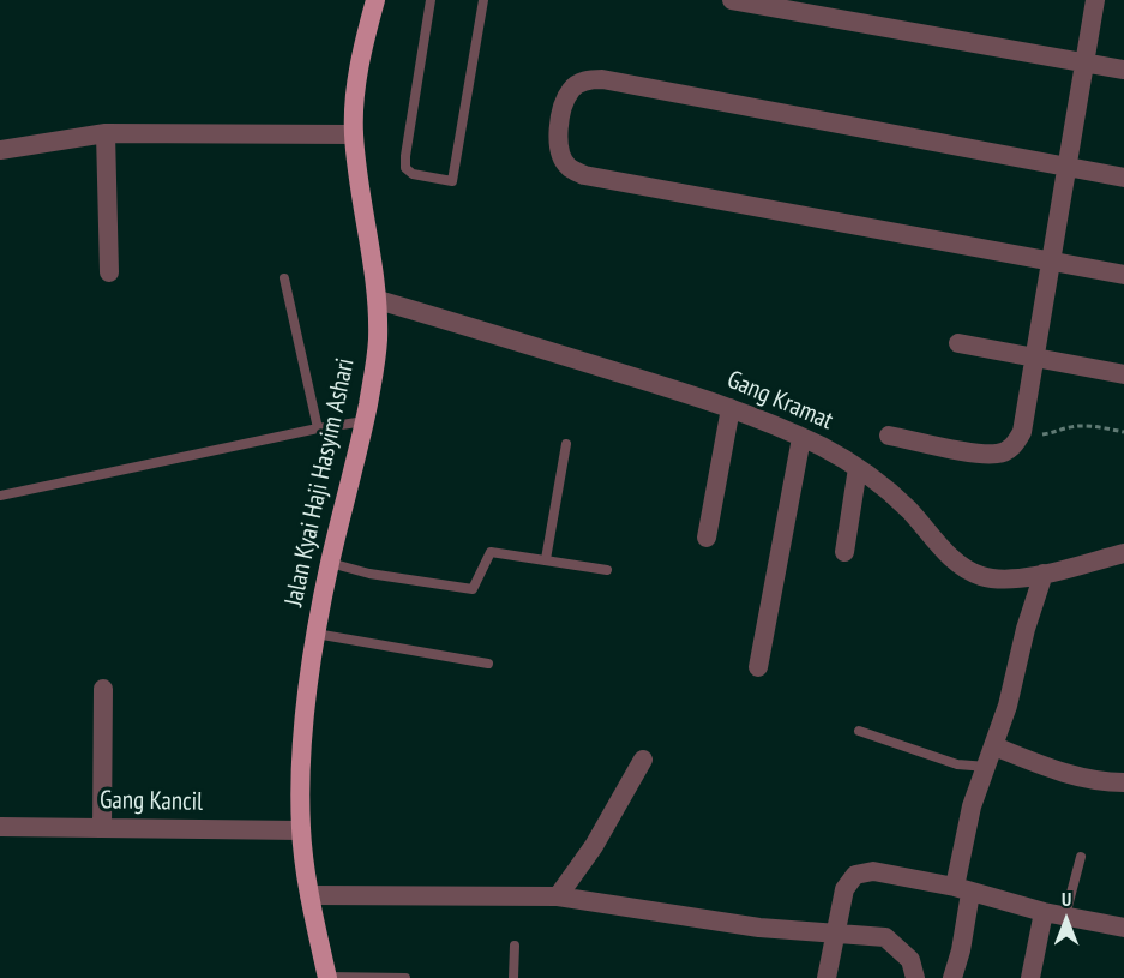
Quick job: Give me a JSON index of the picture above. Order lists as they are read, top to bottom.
{
  "streets": {
    "main road": ["Jalan Kyai Haji Hasyim Ashari"],
    "street": ["Gang Kramat", "Gang Kancil"]
  },
  "crossings": [
    ["Gang Kramat", "Jalan Kyai Haji Hasyim Ashari"],
    ["Jalan Kyai Haji Hasyim Ashari", "Gang Kancil"]
  ],
  "north": "top"
}
